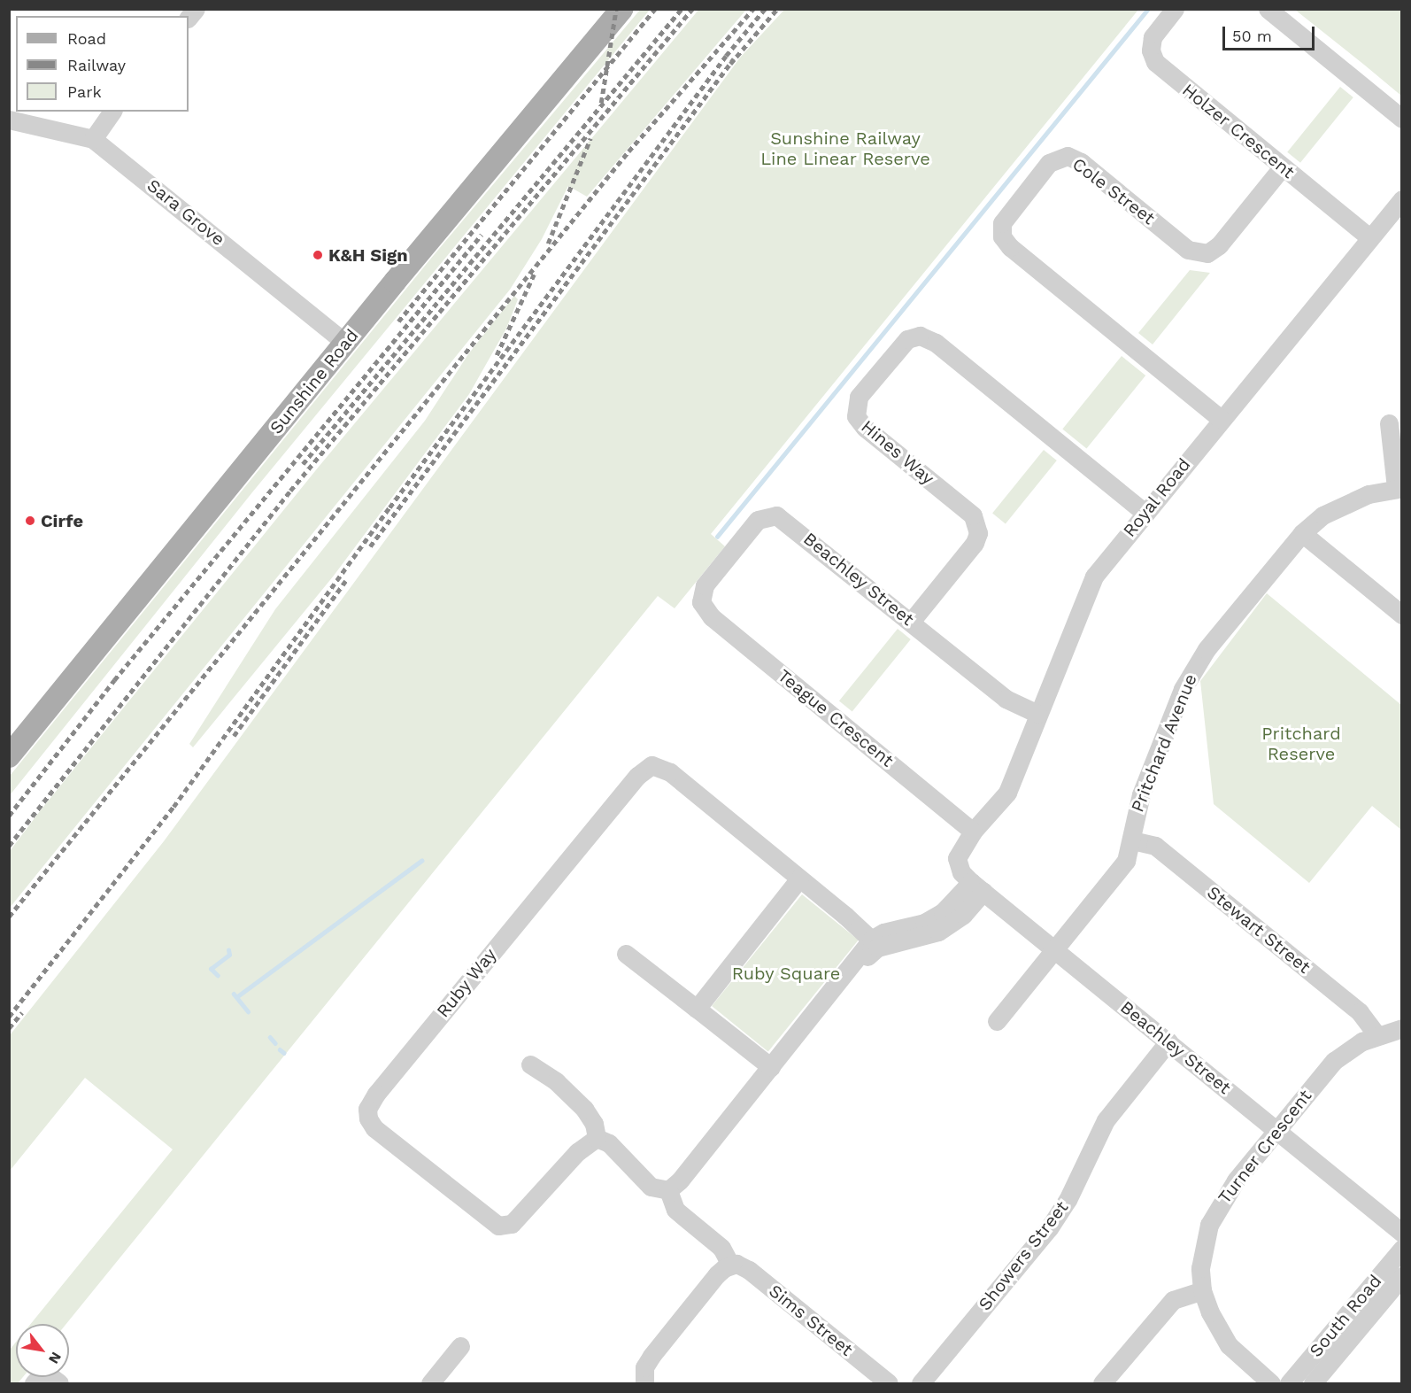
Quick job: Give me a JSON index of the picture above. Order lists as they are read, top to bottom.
{
  "streets": {
    "main road": ["Sunshine Road"],
    "street": [
      "Holzer Crescent",
      "Cole Street",
      "Sara Grove",
      "Hines Way",
      "Royal Road",
      "Beachley Street",
      "Teague Crescent",
      "Pritchard Avenue",
      "Stewart Street",
      "Ruby Way",
      "Turner Crescent",
      "Showers Street",
      "South Road",
      "Sims Street"
    ]
  },
  "crossings": [
    ["Holzer Crescent", "Cole Street"],
    ["Holzer Crescent", "Royal Road"],
    ["Cole Street", "Royal Road"],
    ["Sara Grove", "Sunshine Road"],
    ["Hines Way", "Royal Road"],
    ["Hines Way", "Beachley Street"],
    ["Royal Road", "Beachley Street"],
    ["Royal Road", "Teague Crescent"],
    ["Beachley Street", "Teague Crescent"],
    ["Beachley Street", "Pritchard Avenue"],
    ["Beachley Street", "Turner Crescent"],
    ["Beachley Street", "Showers Street"],
    ["Pritchard Avenue", "Stewart Street"],
    ["Stewart Street", "Turner Crescent"]
  ],
  "parks": ["Sunshine Railway Line Linear Reserve", "Pritchard Reserve", "Ruby Square"],
  "places": ["K&H Sign", "Cirfe"],
  "legend": ["Road", "Railway", "Park"],
  "scale_bar": "50 m",
  "north": "bottom right"
}
